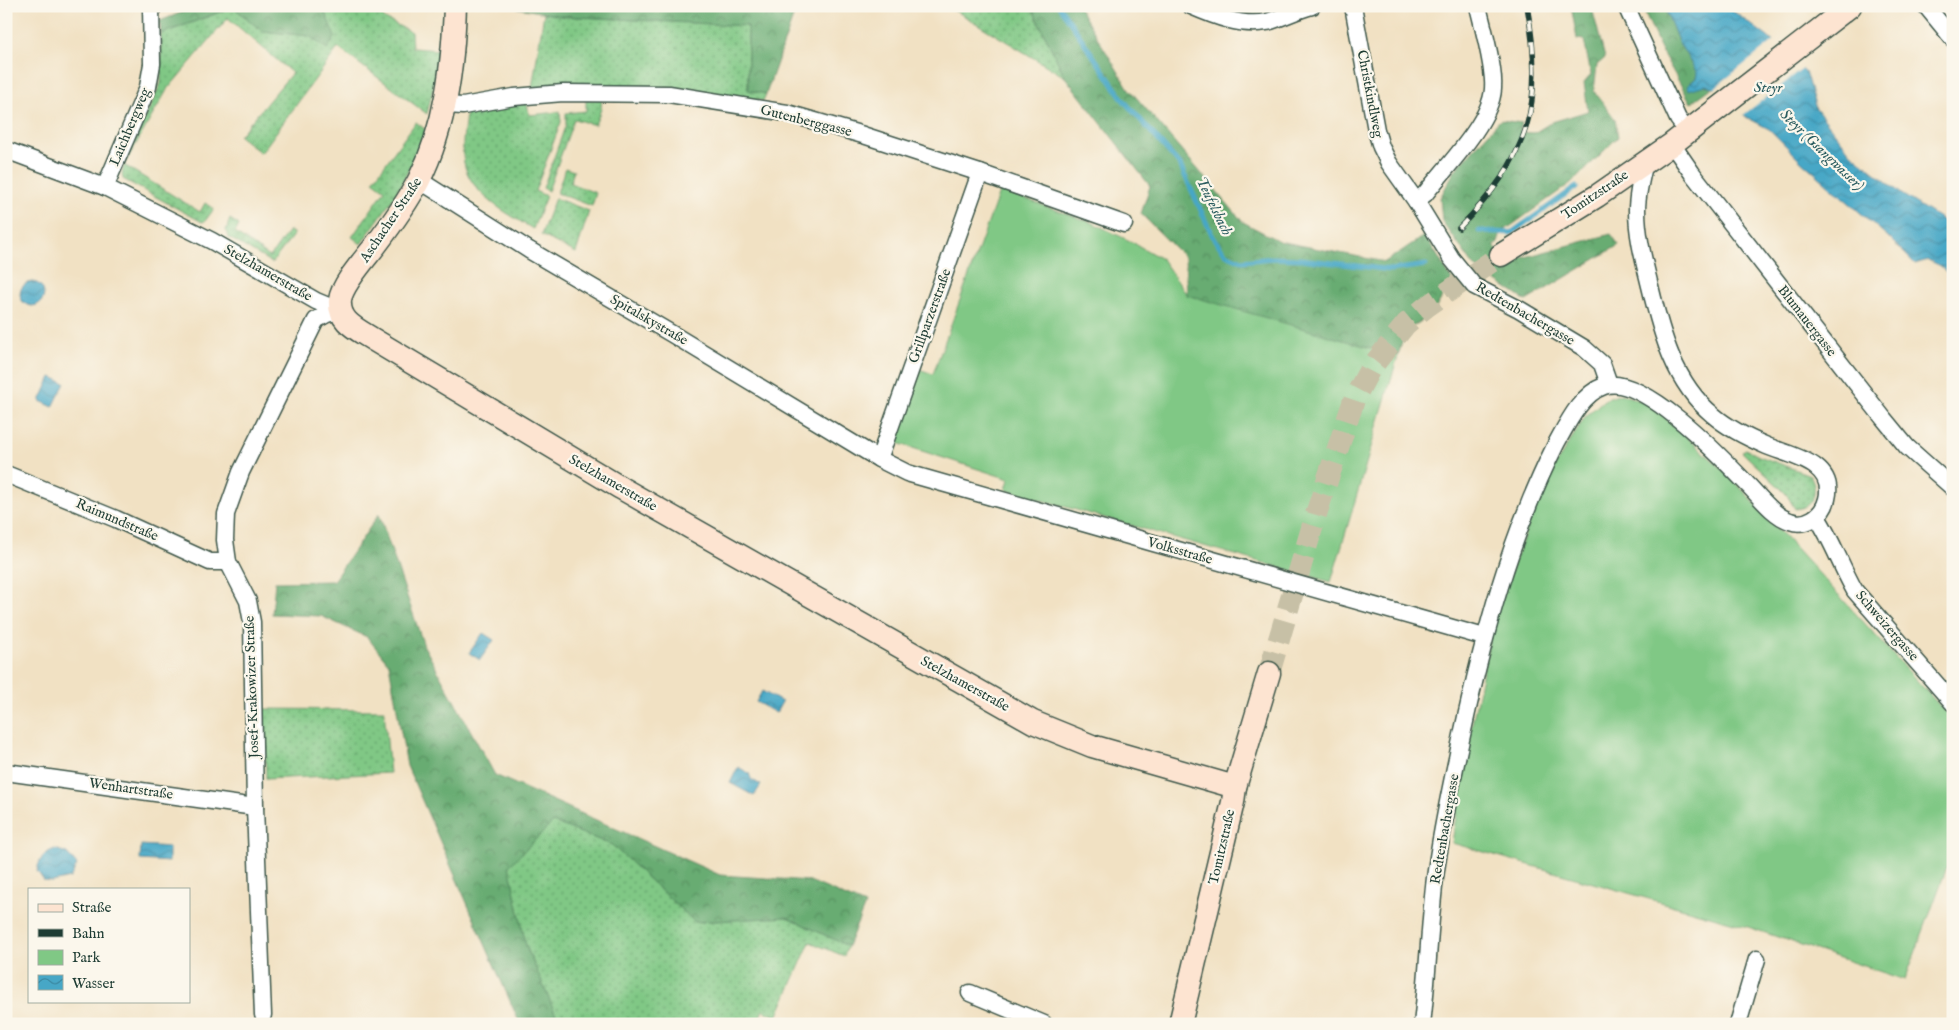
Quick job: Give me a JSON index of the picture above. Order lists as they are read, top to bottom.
{
  "streets": {
    "street": [
      "Christkindlweg",
      "Gutenberggasse",
      "Laichbergweg",
      "Tomitzstraße",
      "Aschacher Straße",
      "Stelzhamerstraße",
      "Redtenbachergasse",
      "Grillparzerstraße",
      "Spitalskystraße",
      "Blumauergasse",
      "Raimundstraße",
      "Volksstraße",
      "Schweizergasse",
      "Josef-Krakowizer Straße",
      "Wenhartstraße"
    ]
  },
  "crossings": [
    ["Christkindlweg", "Redtenbachergasse"],
    ["Gutenberggasse", "Aschacher Straße"],
    ["Gutenberggasse", "Grillparzerstraße"],
    ["Laichbergweg", "Stelzhamerstraße"],
    ["Tomitzstraße", "Stelzhamerstraße"],
    ["Tomitzstraße", "Blumauergasse"],
    ["Aschacher Straße", "Stelzhamerstraße"],
    ["Aschacher Straße", "Spitalskystraße"],
    ["Aschacher Straße", "Josef-Krakowizer Straße"],
    ["Stelzhamerstraße", "Josef-Krakowizer Straße"],
    ["Redtenbachergasse", "Volksstraße"],
    ["Grillparzerstraße", "Spitalskystraße"],
    ["Grillparzerstraße", "Volksstraße"],
    ["Spitalskystraße", "Volksstraße"],
    ["Raimundstraße", "Josef-Krakowizer Straße"],
    ["Josef-Krakowizer Straße", "Wenhartstraße"]
  ],
  "water": ["Steyr", "Steyr (Gsangwasser)", "Teufelsbach"],
  "legend": [
    "Straße",
    "Bahn",
    "Park",
    "Wasser"
  ]
}
